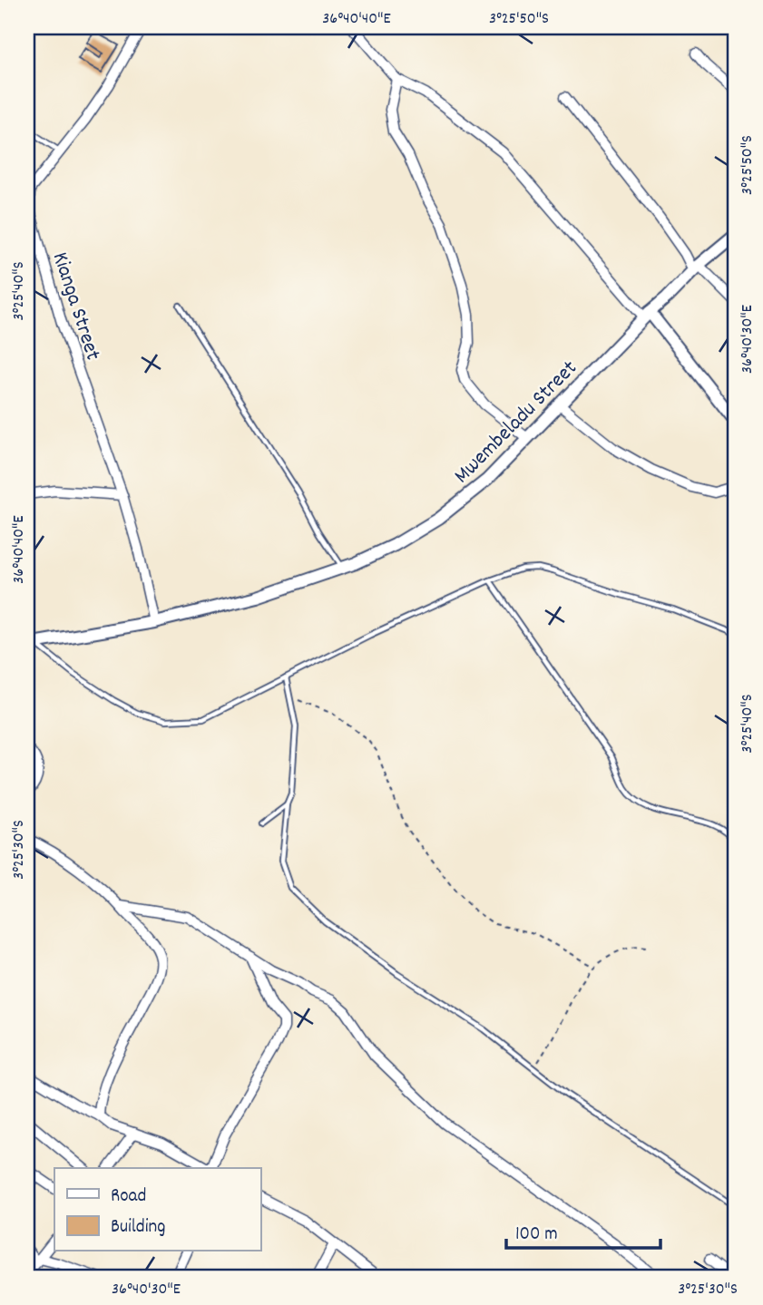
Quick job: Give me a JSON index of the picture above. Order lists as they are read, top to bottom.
{
  "streets": {
    "street": ["Kianga Street", "Mwembeladu Street"]
  },
  "crossings": [
    ["Kianga Street", "Mwembeladu Street"]
  ],
  "legend": ["Road", "Building"],
  "scale_bar": "100 m",
  "coordinates": [
    "36°40'40\"E",
    "3°25'50\"S",
    "3°25'40\"S",
    "36°40'30\"E",
    "3°25'30\"S"
  ]
}
